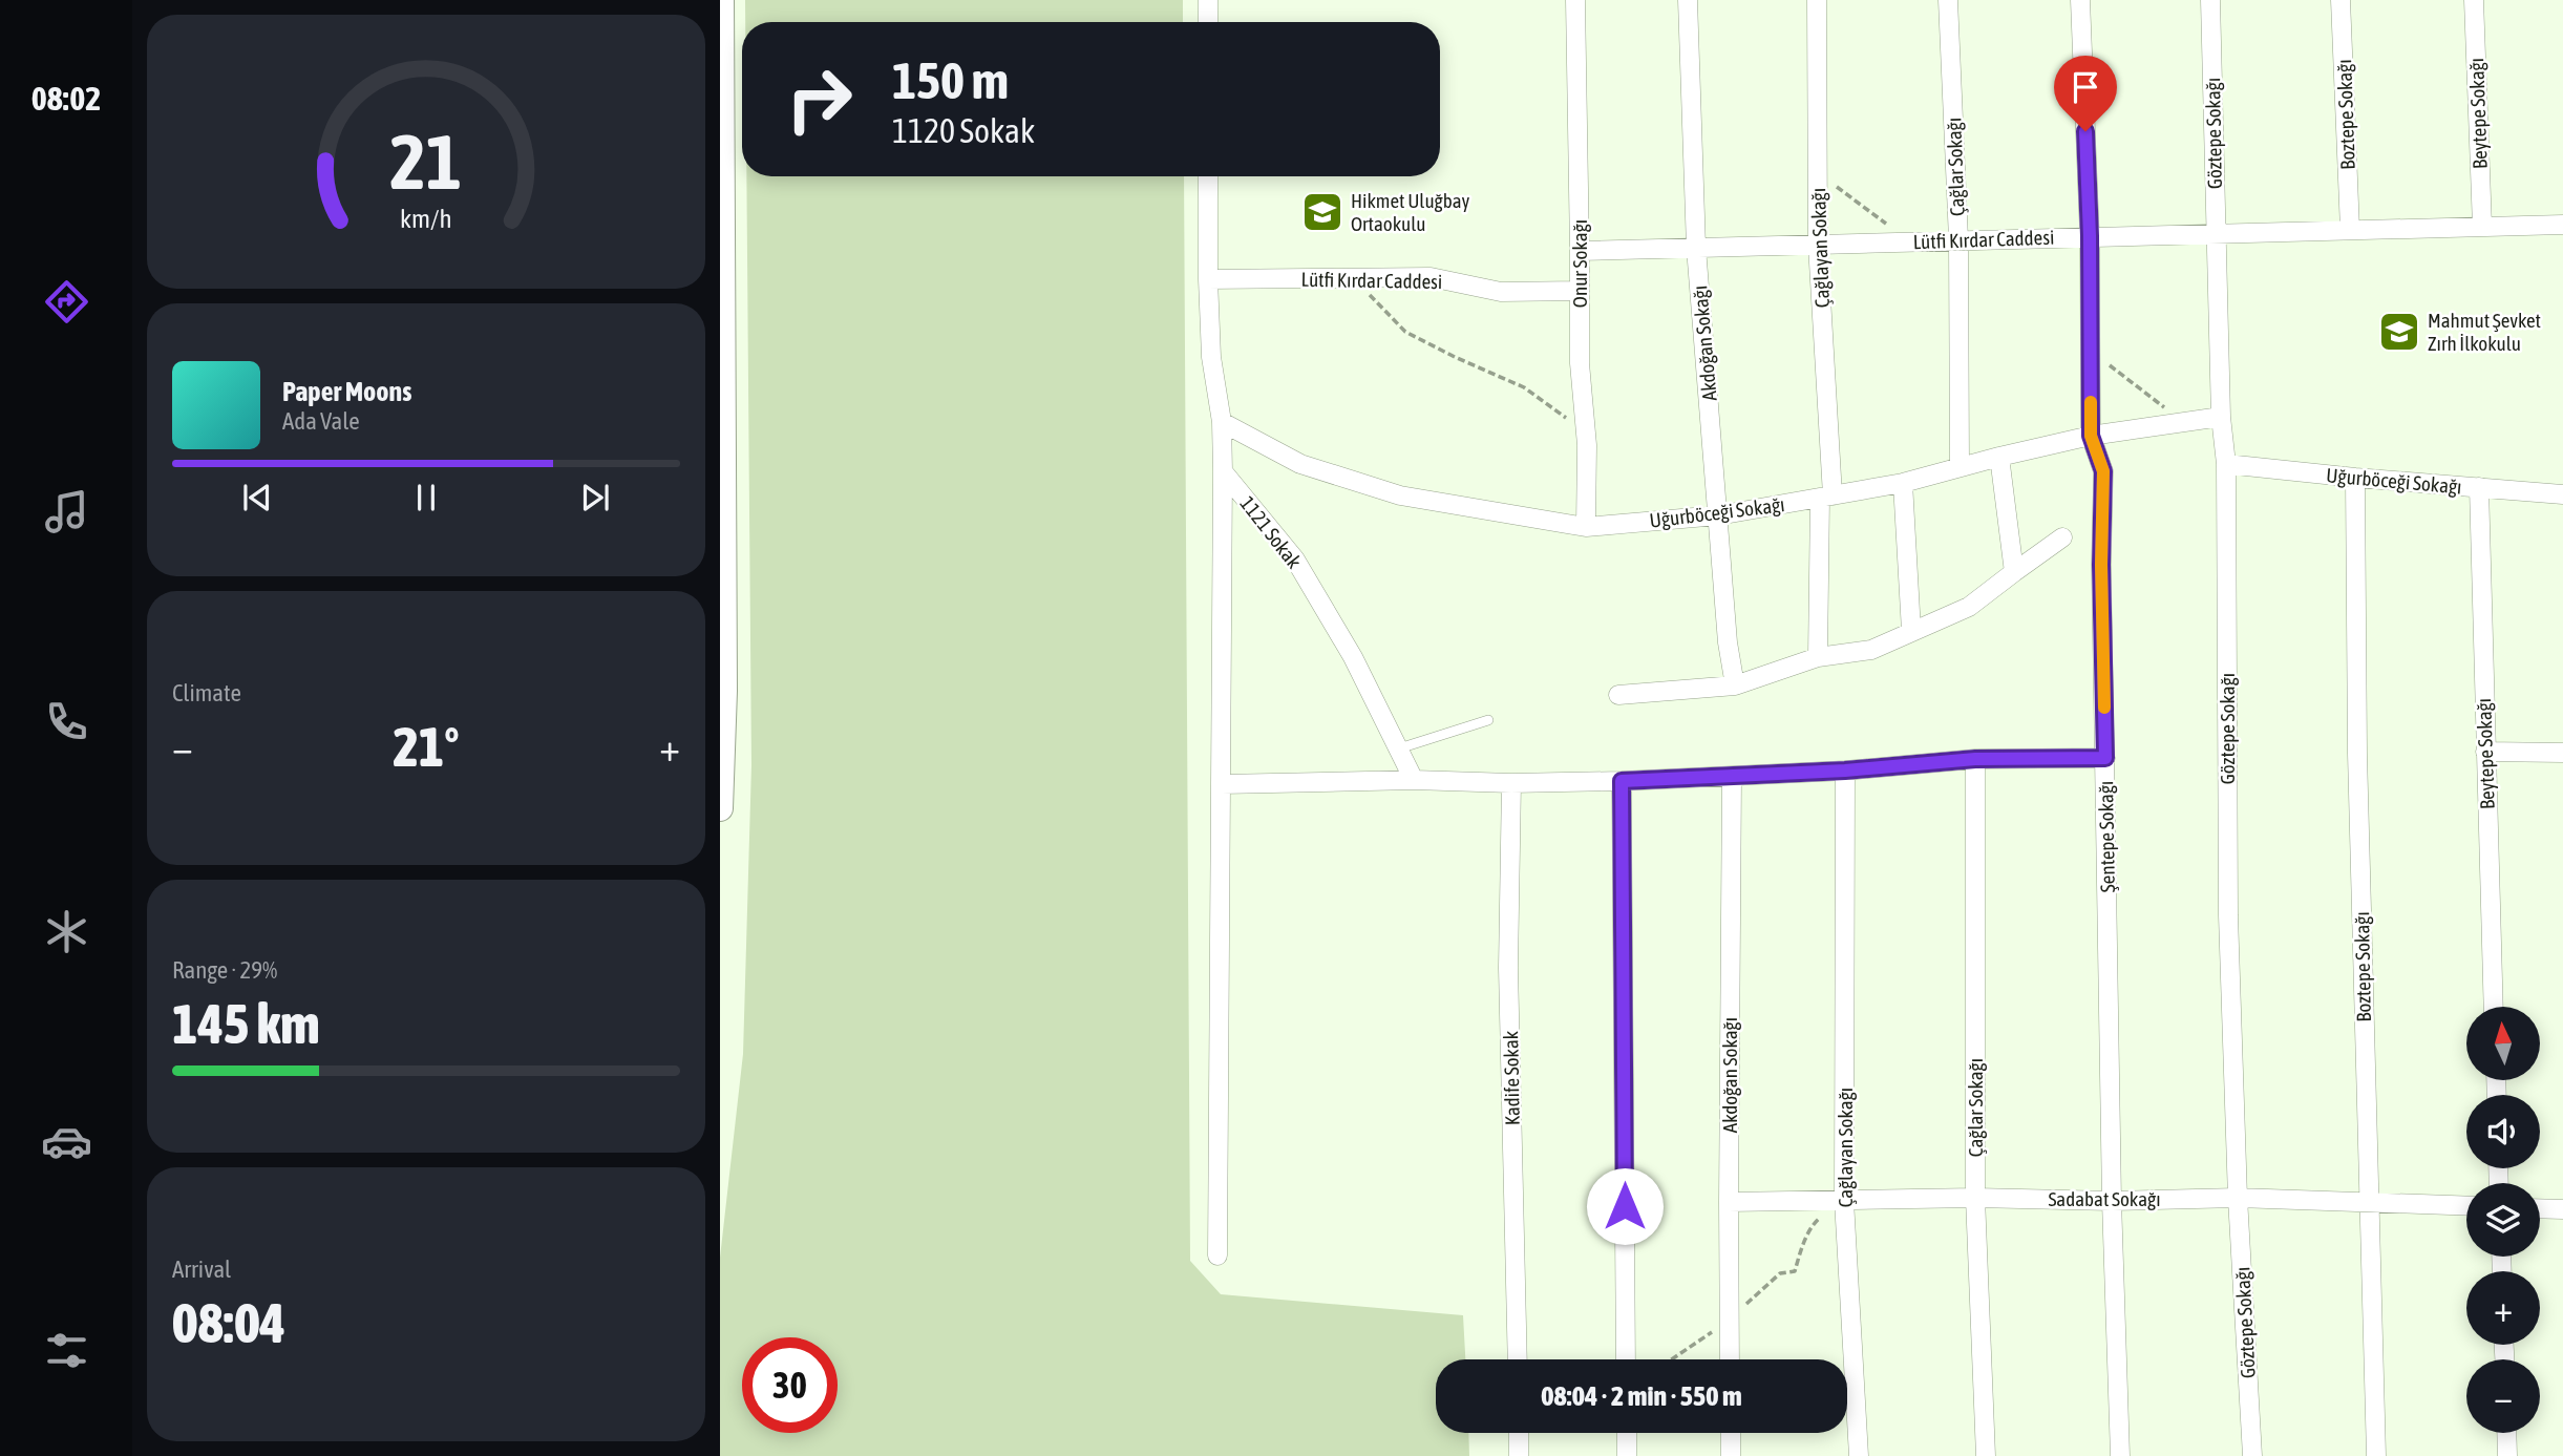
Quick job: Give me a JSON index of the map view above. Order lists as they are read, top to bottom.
{
  "streets": {
    "street": [
      "Beytepe Sokağı",
      "Boztepe Sokağı",
      "Göztepe Sokağı",
      "Çağlar Sokağı",
      "Lütfi Kırdar Caddesi",
      "Çağlayan Sokağı",
      "Onur Sokağı",
      "Akdoğan Sokağı",
      "Uğurböceği Sokağı",
      "1121 Sokak",
      "Şentepe Sokağı",
      "Kadife Sokak",
      "Sadabat Sokağı"
    ]
  },
  "crossings": [
    ["Beytepe Sokağı", "Lütfi Kırdar Caddesi"],
    ["Beytepe Sokağı", "Uğurböceği Sokağı"],
    ["Boztepe Sokağı", "Lütfi Kırdar Caddesi"],
    ["Boztepe Sokağı", "Uğurböceği Sokağı"],
    ["Boztepe Sokağı", "Sadabat Sokağı"],
    ["Göztepe Sokağı", "Lütfi Kırdar Caddesi"],
    ["Göztepe Sokağı", "Uğurböceği Sokağı"],
    ["Göztepe Sokağı", "Sadabat Sokağı"],
    ["Çağlar Sokağı", "Lütfi Kırdar Caddesi"],
    ["Çağlar Sokağı", "Uğurböceği Sokağı"],
    ["Çağlar Sokağı", "Sadabat Sokağı"],
    ["Lütfi Kırdar Caddesi", "Çağlayan Sokağı"],
    ["Lütfi Kırdar Caddesi", "Onur Sokağı"],
    ["Lütfi Kırdar Caddesi", "Akdoğan Sokağı"],
    ["Lütfi Kırdar Caddesi", "Şentepe Sokağı"],
    ["Çağlayan Sokağı", "Uğurböceği Sokağı"],
    ["Çağlayan Sokağı", "Sadabat Sokağı"],
    ["Onur Sokağı", "Uğurböceği Sokağı"],
    ["Akdoğan Sokağı", "Uğurböceği Sokağı"],
    ["Akdoğan Sokağı", "Sadabat Sokağı"],
    ["Uğurböceği Sokağı", "Şentepe Sokağı"],
    ["Şentepe Sokağı", "Sadabat Sokağı"]
  ],
  "places": {
    "school or university": ["Hikmet Uluğbay Ortaokulu", "Mahmut Şevket Zırh İlkokulu"]
  },
  "north": "top",
  "page": {
    "tabs": "08:02",
    "turn": ["150 m", "1120 Sokak"],
    "song": ["Paper Moons", "Ada Vale"],
    "tile": [
      "Climate",
      ["Range · 29%", "145 km"],
      ["Arrival", "08:04"]
    ],
    "heat": ["−", "21°", "+"],
    "map_buttons": ["+", "−"],
    "limit": "30",
    "trip": "08:04 · 2 min · 550 m",
    "gauge": ["21", "km/h"]
  }
}
